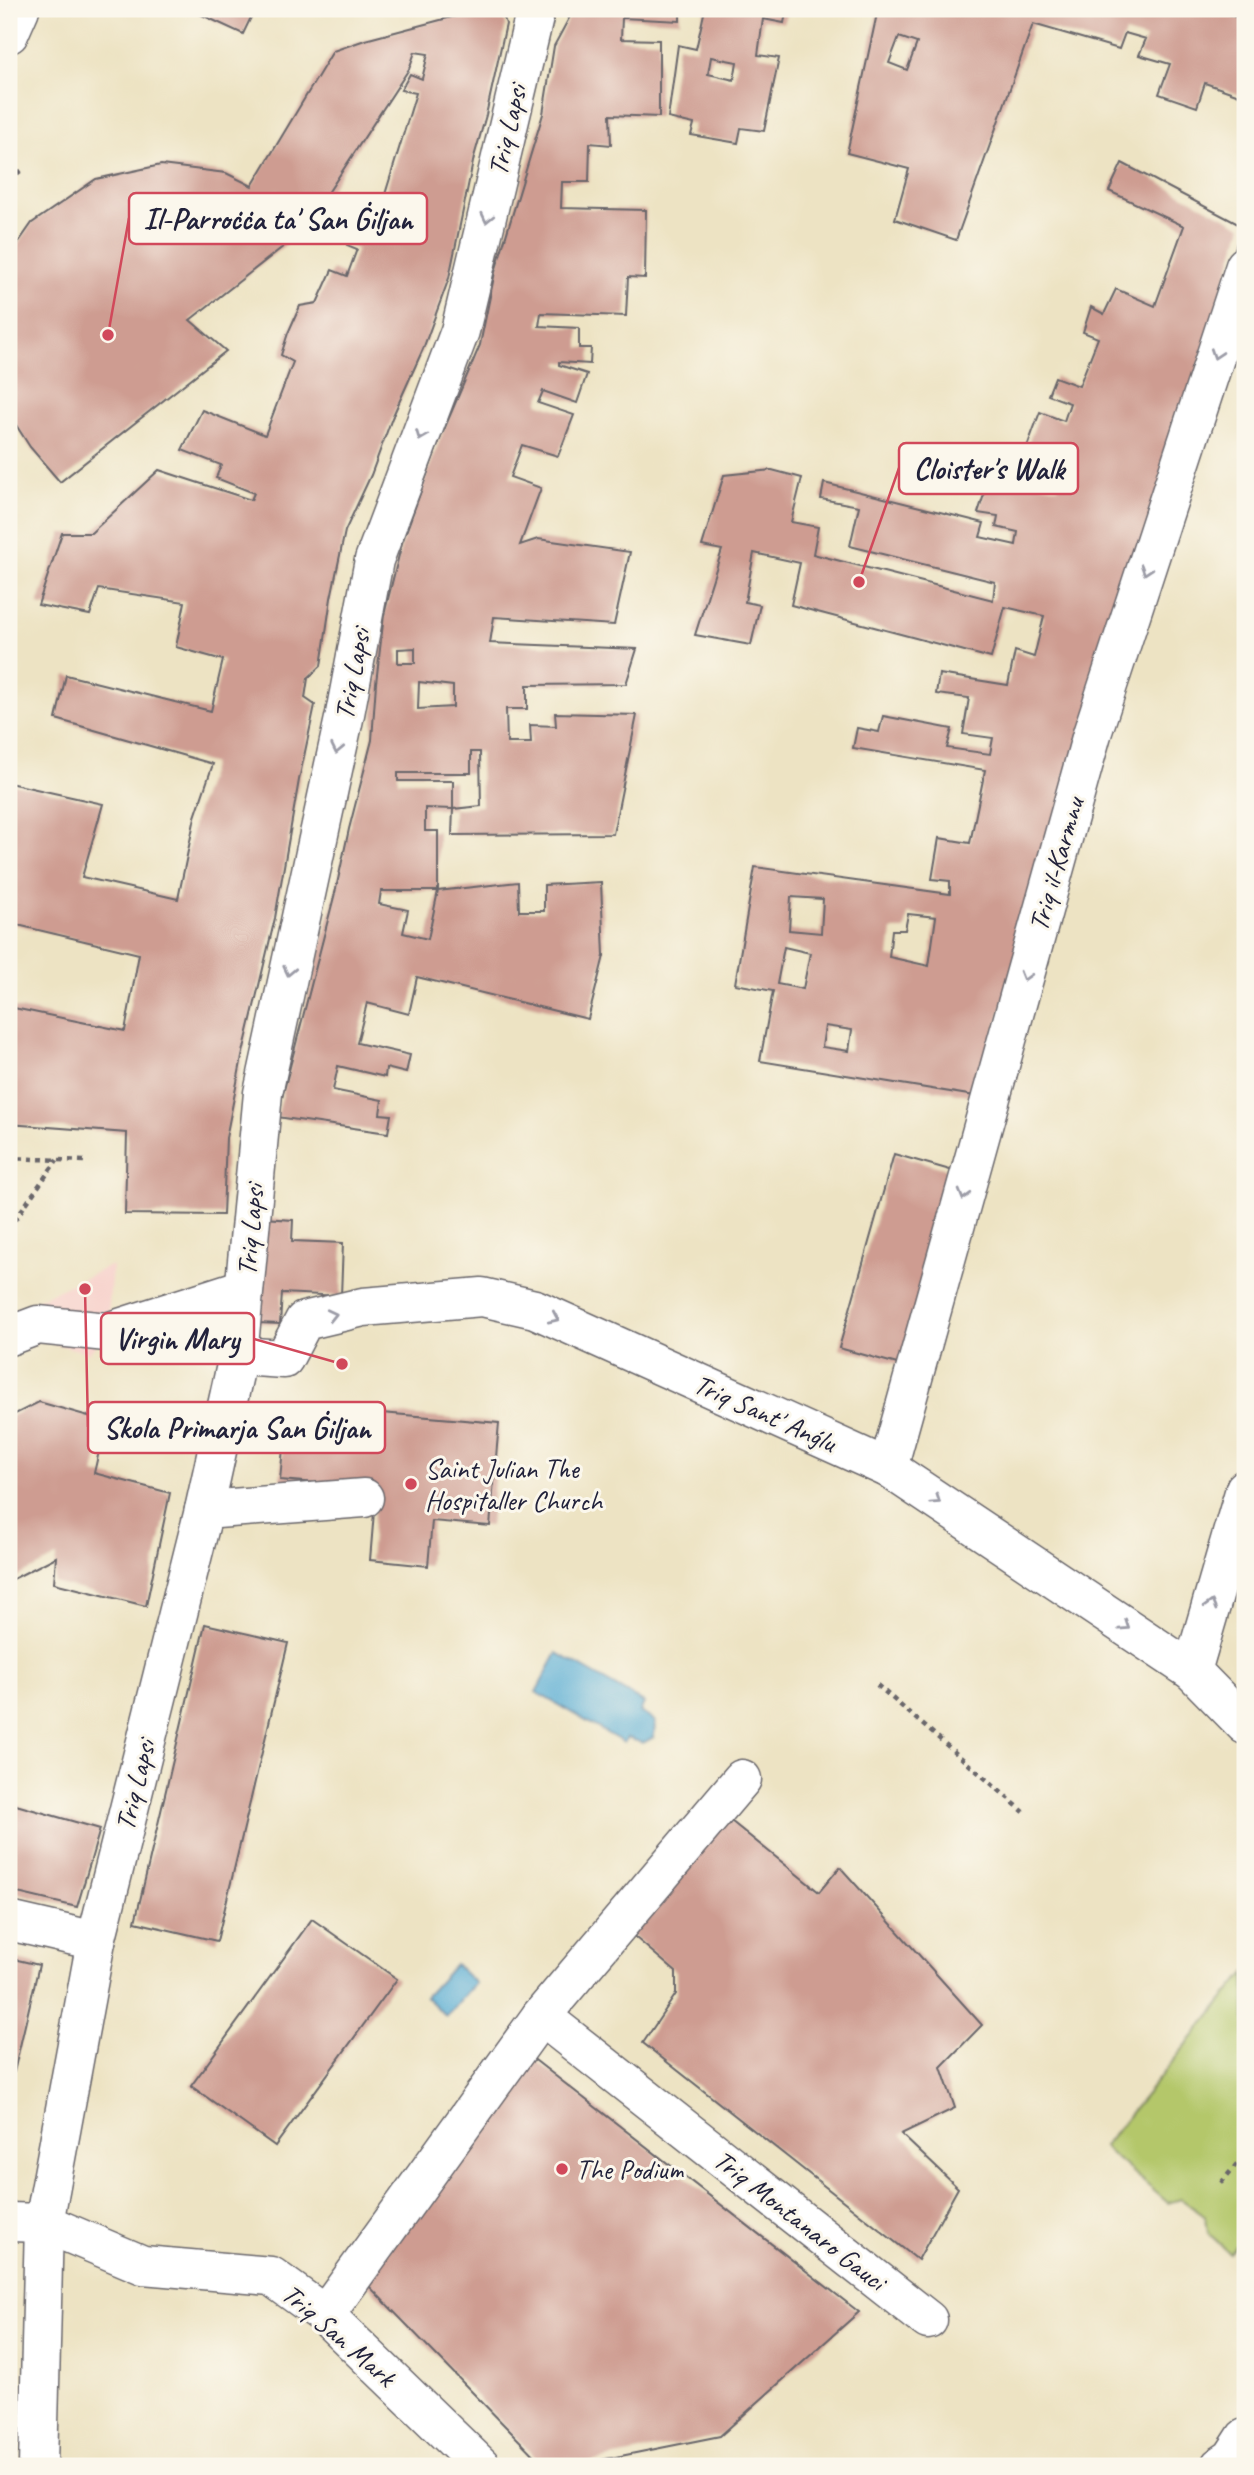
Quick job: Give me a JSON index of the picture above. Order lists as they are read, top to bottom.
{
  "streets": {
    "street": [
      "Triq Lapsi",
      "Triq il-Karmnu",
      "Triq Sant' Anǵlu",
      "Triq Montanaro Gauci",
      "Triq San Mark"
    ]
  },
  "crossings": [
    ["Triq Lapsi", "Triq Sant' Anǵlu"],
    ["Triq Lapsi", "Triq San Mark"],
    ["Triq il-Karmnu", "Triq Sant' Anǵlu"]
  ],
  "one_way": ["Triq Lapsi", "Triq il-Karmnu", "Triq Sant' Anǵlu"],
  "places": [
    "Il-Parroċċa ta' San Ġiljan",
    "Cloister's Walk",
    "Skola Primarja San Ġiljan",
    "Virgin Mary",
    "Saint Julian The Hospitaller Church",
    "The Podium"
  ]
}
